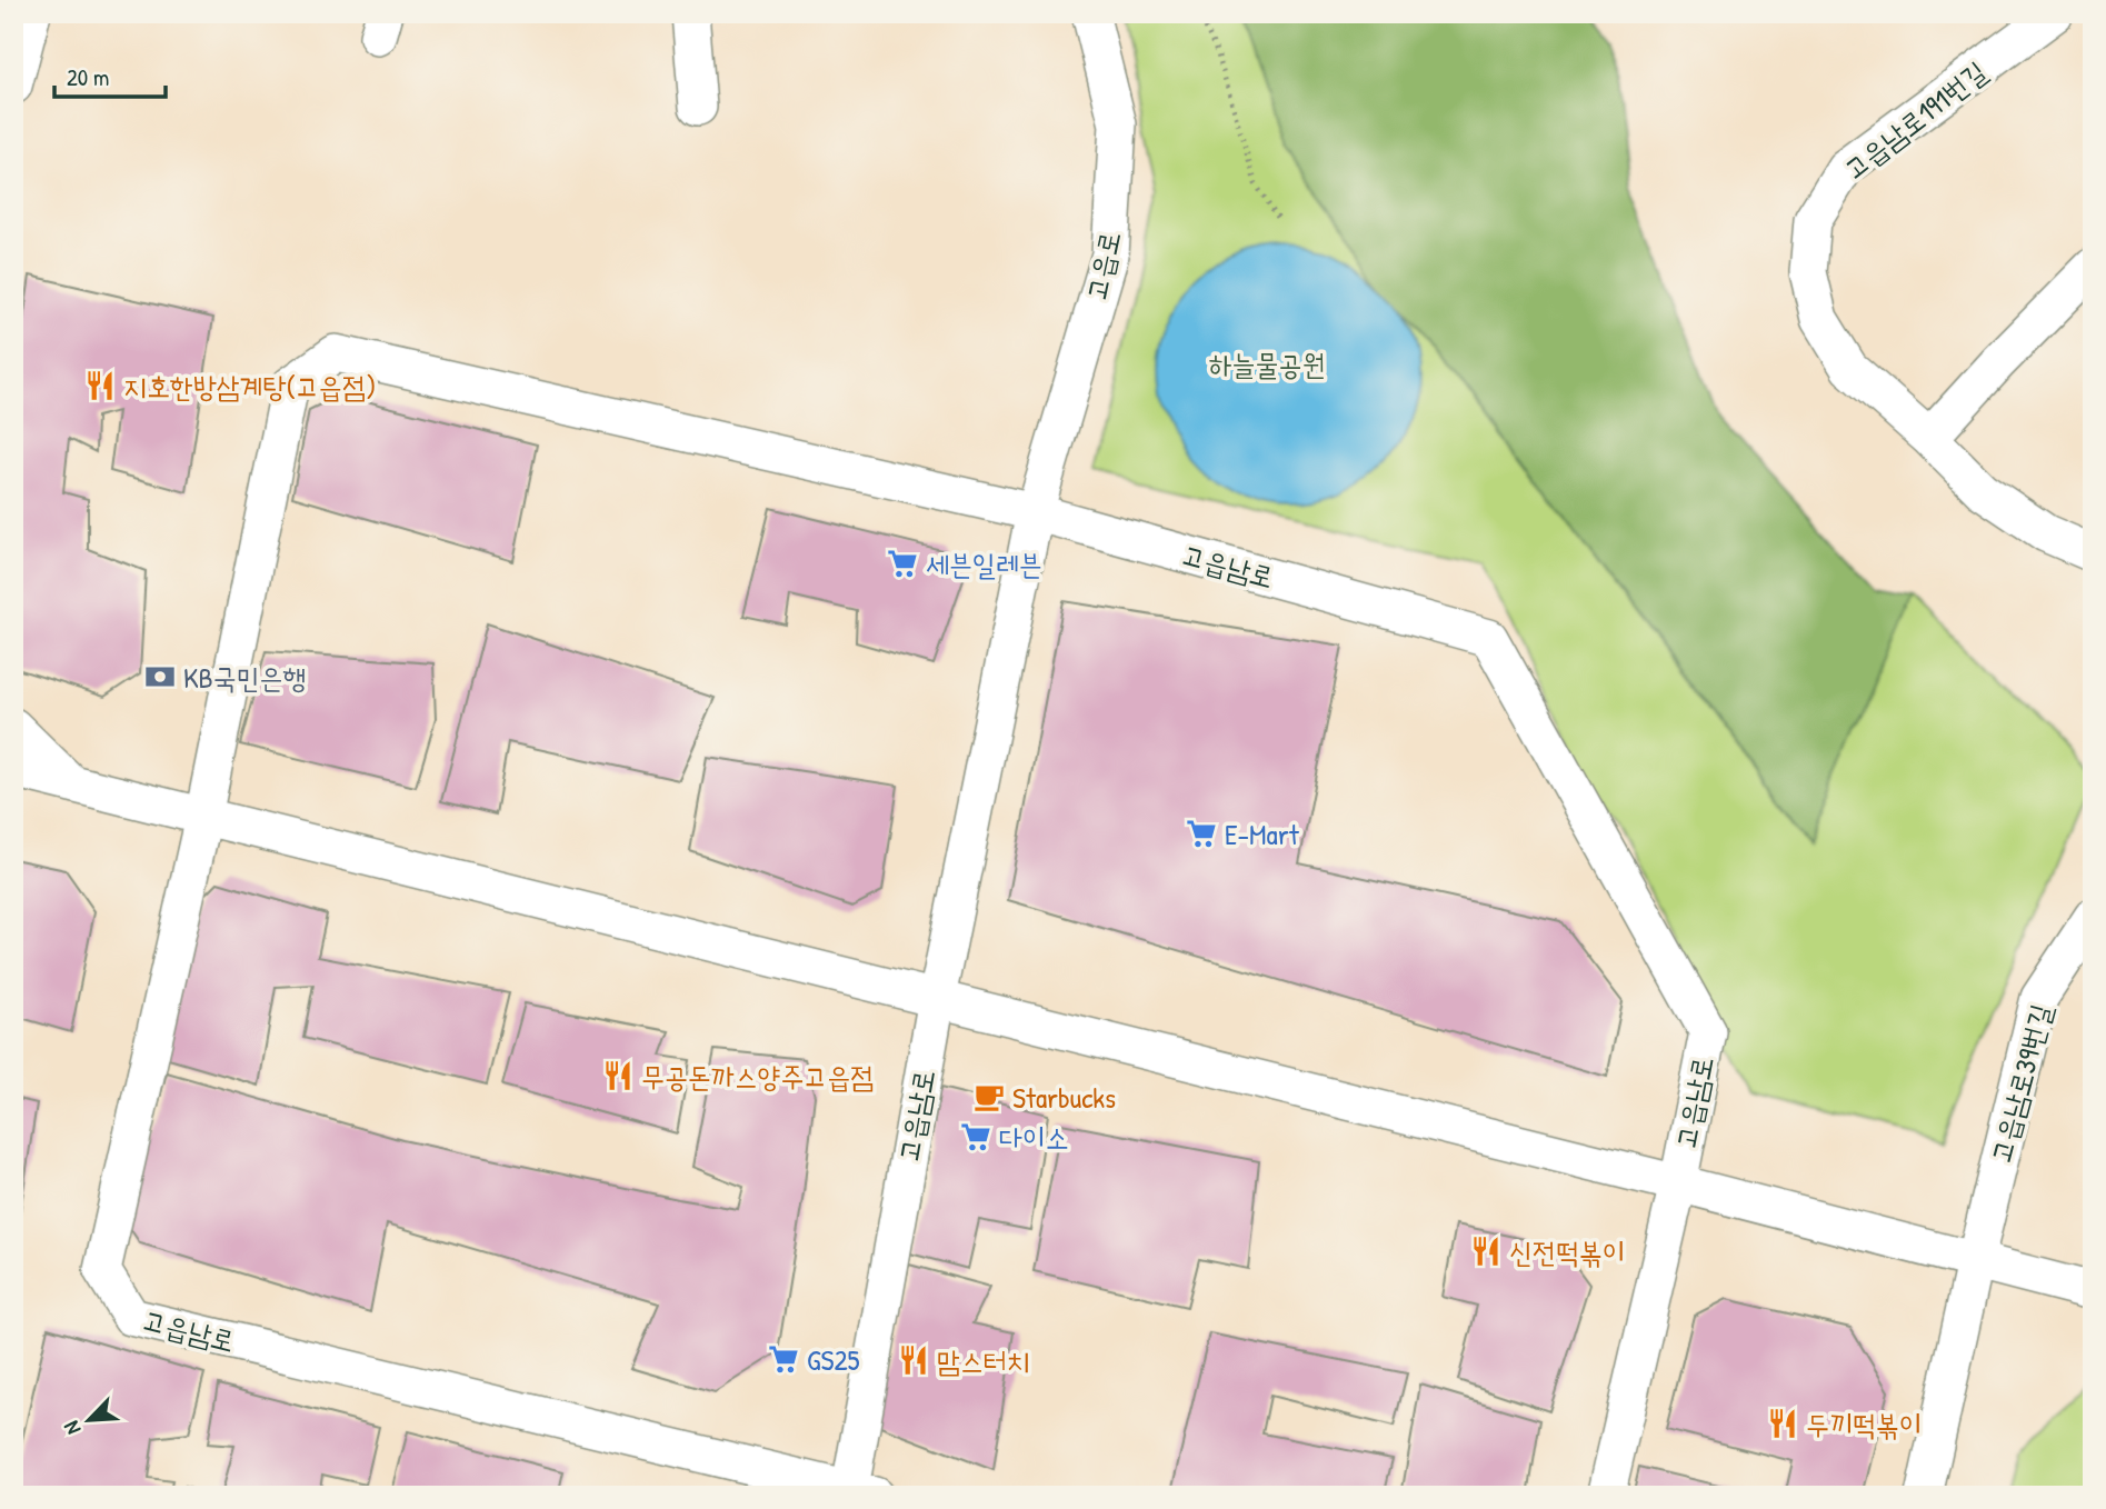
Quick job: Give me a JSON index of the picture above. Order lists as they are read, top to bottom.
{
  "streets": {
    "street": [
      "고읍남로191번길",
      "고읍로",
      "고읍남로",
      "고읍남로39번길"
    ]
  },
  "crossings": [
    ["고읍로", "고읍남로"]
  ],
  "parks": ["하늘물공원"],
  "places": {
    "restaurant": [
      "지호한방삼계탕(고읍점)",
      "무공돈까스양주고읍점",
      "신전떡볶이",
      "맘스터치",
      "두끼떡볶이"
    ],
    "supermarket": [
      "세븐일레븐",
      "E-Mart",
      "다이소",
      "GS25"
    ],
    "bank": ["KB국민은행"],
    "cafe": ["Starbucks"]
  },
  "scale_bar": "20 m",
  "north": "bottom left"
}
